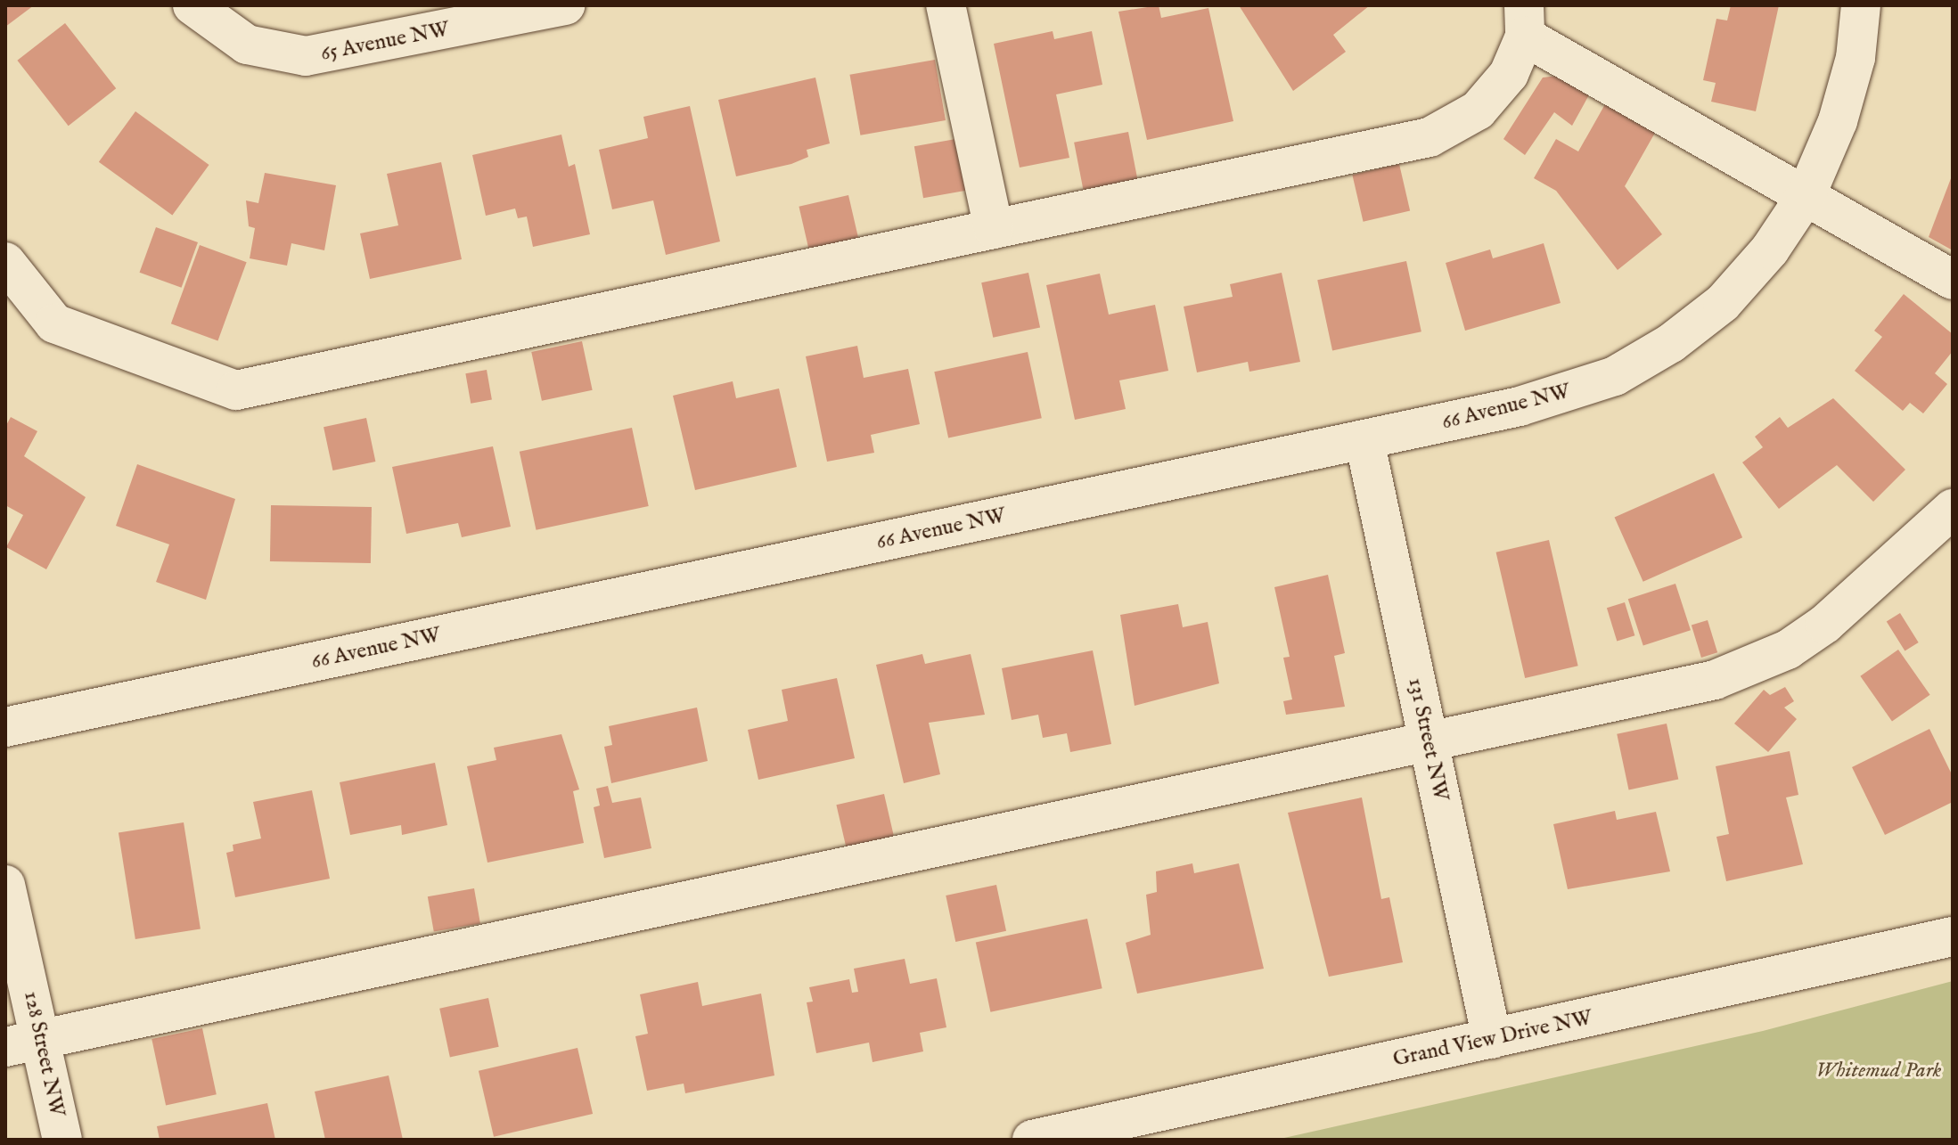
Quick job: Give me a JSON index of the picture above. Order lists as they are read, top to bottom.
{
  "streets": {
    "street": [
      "65 Avenue NW",
      "66 Avenue NW",
      "131 Street NW",
      "Grand View Drive NW",
      "128 Street NW"
    ]
  },
  "crossings": [
    ["66 Avenue NW", "131 Street NW"],
    ["131 Street NW", "Grand View Drive NW"]
  ],
  "parks": ["Whitemud Park"]
}
